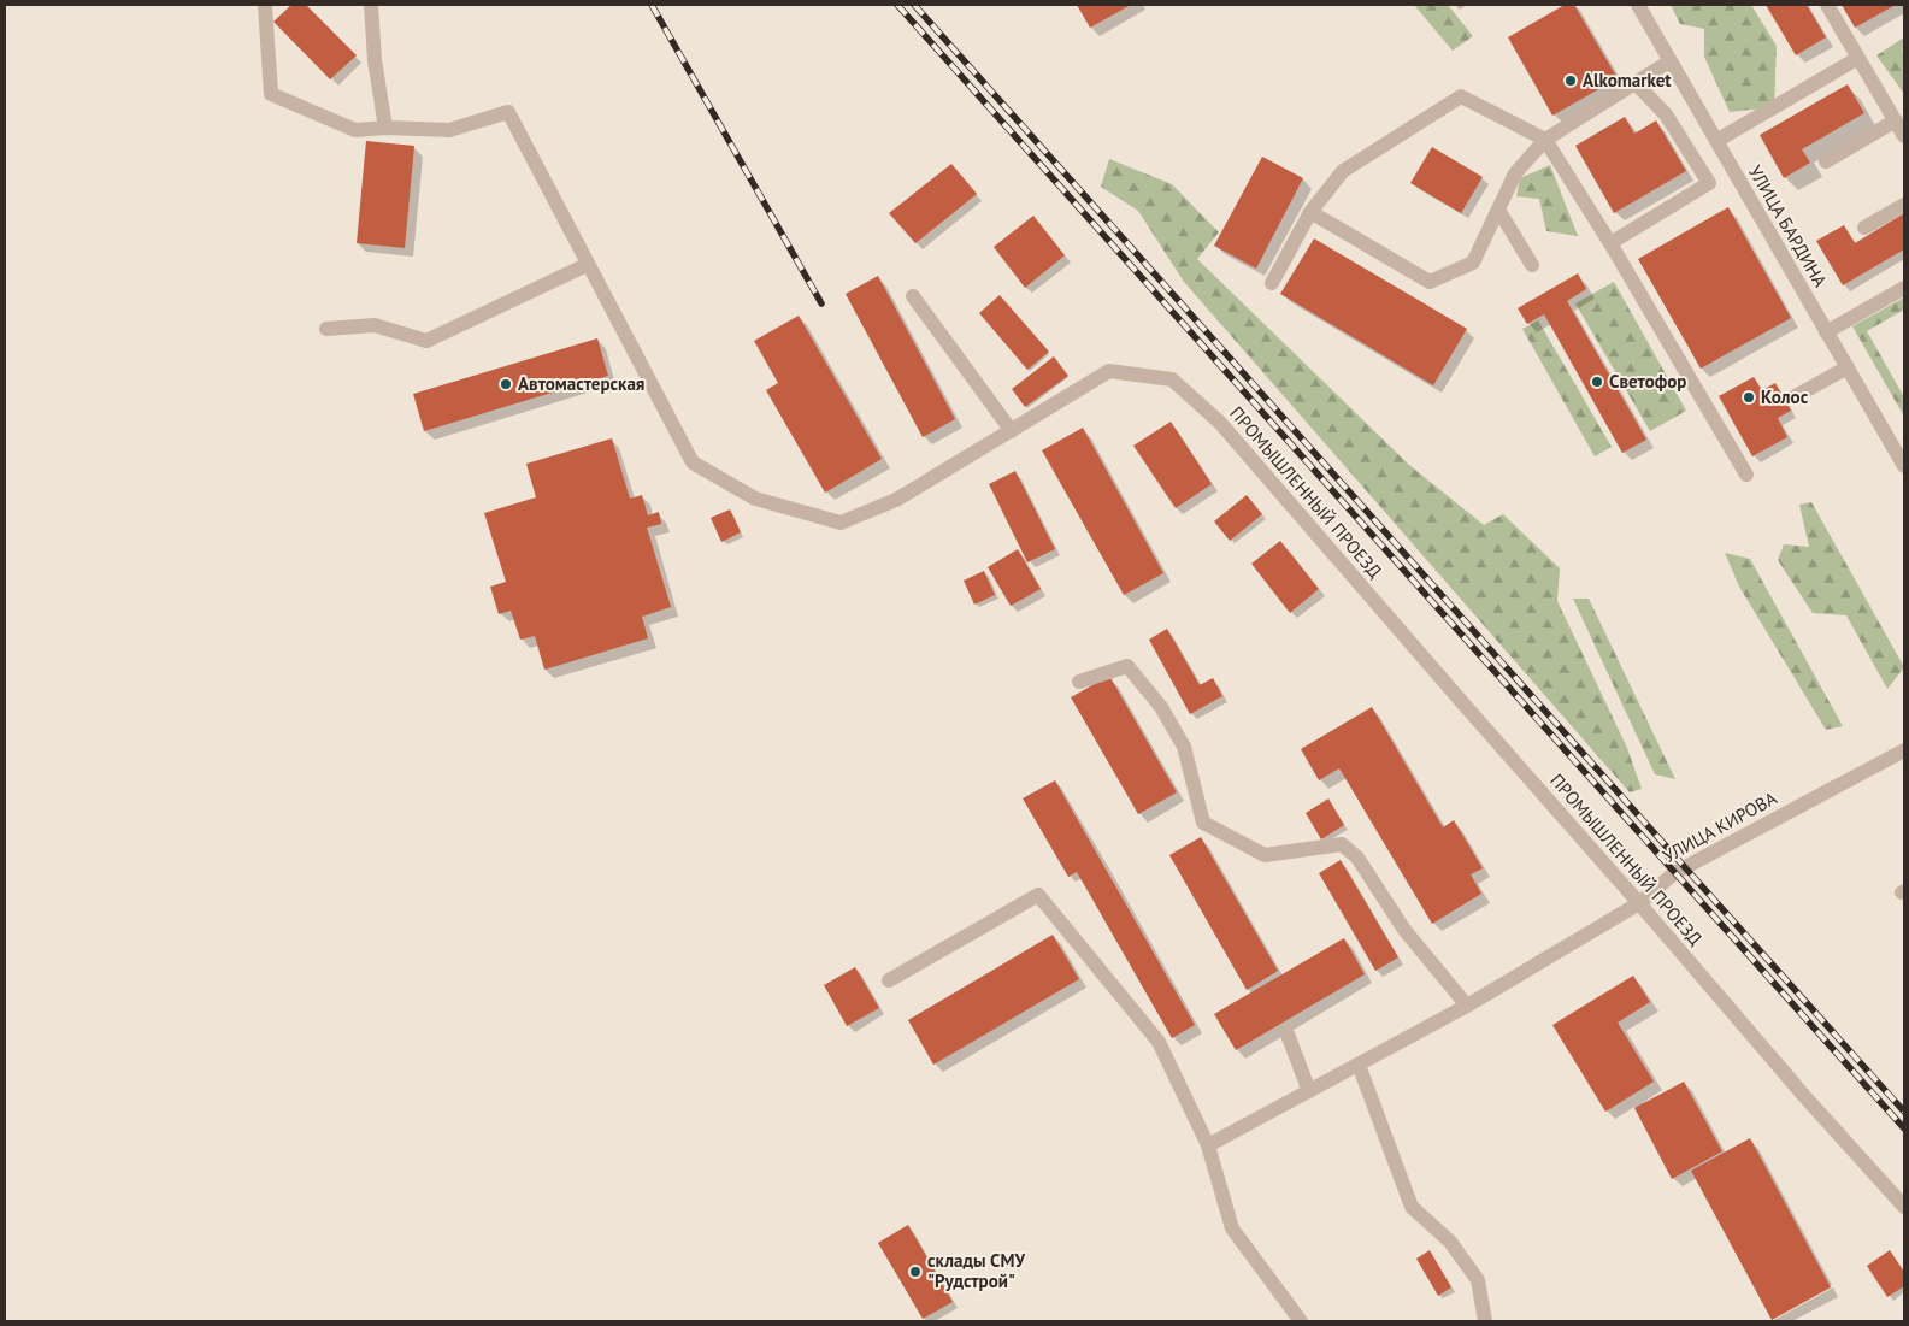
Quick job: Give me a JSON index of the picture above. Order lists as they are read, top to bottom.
{
  "streets": {
    "street": ["УЛИЦА БАРДИНА", "ПРОМЫШЛЕННЫЙ ПРОЕЗД", "УЛИЦА КИРОВА"]
  },
  "crossings": [
    ["ПРОМЫШЛЕННЫЙ ПРОЕЗД", "УЛИЦА КИРОВА"]
  ],
  "places": [
    "Alkomarket",
    "Светофор",
    "Автомастерская",
    "Колос",
    "склады СМУ \"Рудстрой\""
  ]
}
